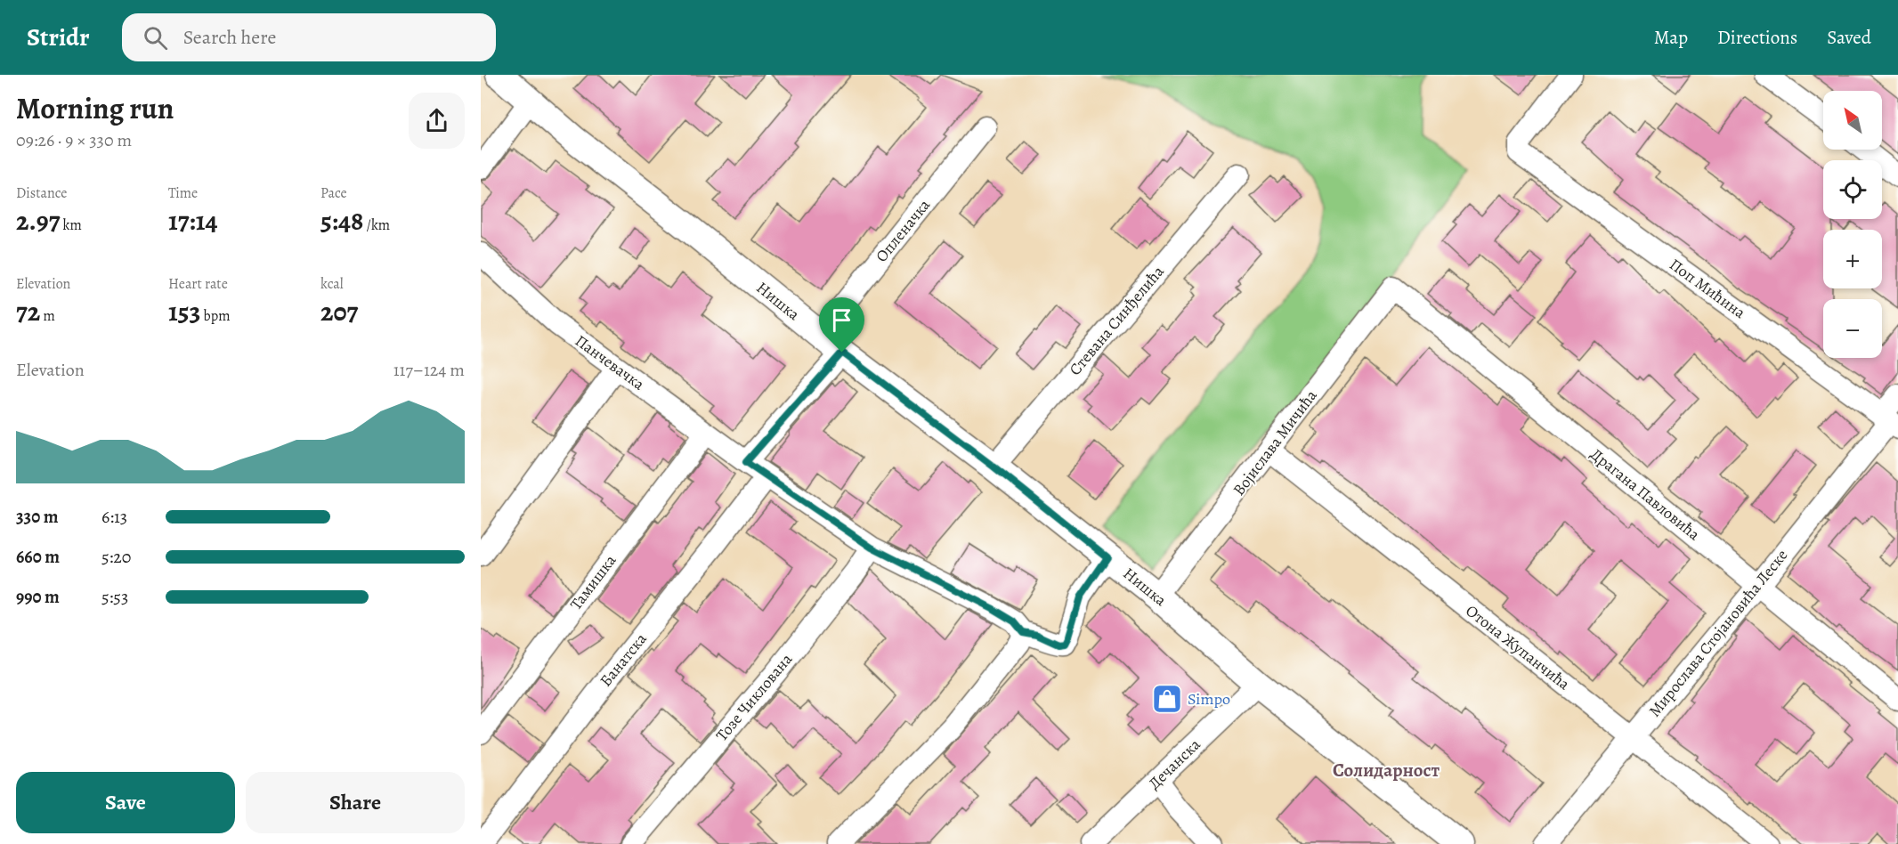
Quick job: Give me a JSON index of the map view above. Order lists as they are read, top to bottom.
{
  "streets": {
    "main road": ["Нишка"],
    "street": [
      "Опленачка",
      "Поп Мићина",
      "Стевана Синђелића",
      "Панчевачка",
      "Војислава Мичића",
      "Драгана Павловића",
      "Тамишка",
      "Мирослава Стојановића Леске",
      "Отона Жупанчића",
      "Банатска",
      "Тозе Чиклована",
      "Дечанска"
    ]
  },
  "crossings": [
    ["Опленачка", "Нишка"],
    ["Поп Мићина", "Мирослава Стојановића Леске"],
    ["Нишка", "Стевана Синђелића"],
    ["Нишка", "Војислава Мичића"],
    ["Нишка", "Дечанска"],
    ["Панчевачка", "Тамишка"],
    ["Панчевачка", "Банатска"],
    ["Панчевачка", "Тозе Чиклована"],
    ["Војислава Мичића", "Драгана Павловића"],
    ["Војислава Мичића", "Отона Жупанчића"],
    ["Драгана Павловића", "Мирослава Стојановића Леске"],
    ["Мирослава Стојановића Леске", "Отона Жупанчића"]
  ],
  "districts": ["Солидарност"],
  "places": {
    "shop": ["Simpo"]
  },
  "north": "top left",
  "page": {
    "header": "Stridr",
    "search": "Search here",
    "nav": ["Map", "Directions", "Saved"],
    "heading": ["Morning run", "09:26 · 9 × 330 m"],
    "map_buttons": ["+", "−"],
    "stats": [
      ["Distance", "2.97 km"],
      ["Time", "17:14"],
      ["Pace", "5:48 /km"],
      ["Elevation", "72 m"],
      ["Heart rate", "153 bpm"],
      ["kcal", "207"]
    ],
    "chart": ["Elevation", "117–124 m"],
    "list": [
      {
        "name": "330 m",
        "note": "6:13"
      },
      {
        "name": "660 m",
        "note": "5:20"
      },
      {
        "name": "990 m",
        "note": "5:53"
      }
    ],
    "buttons": ["Save", "Share"]
  }
}
